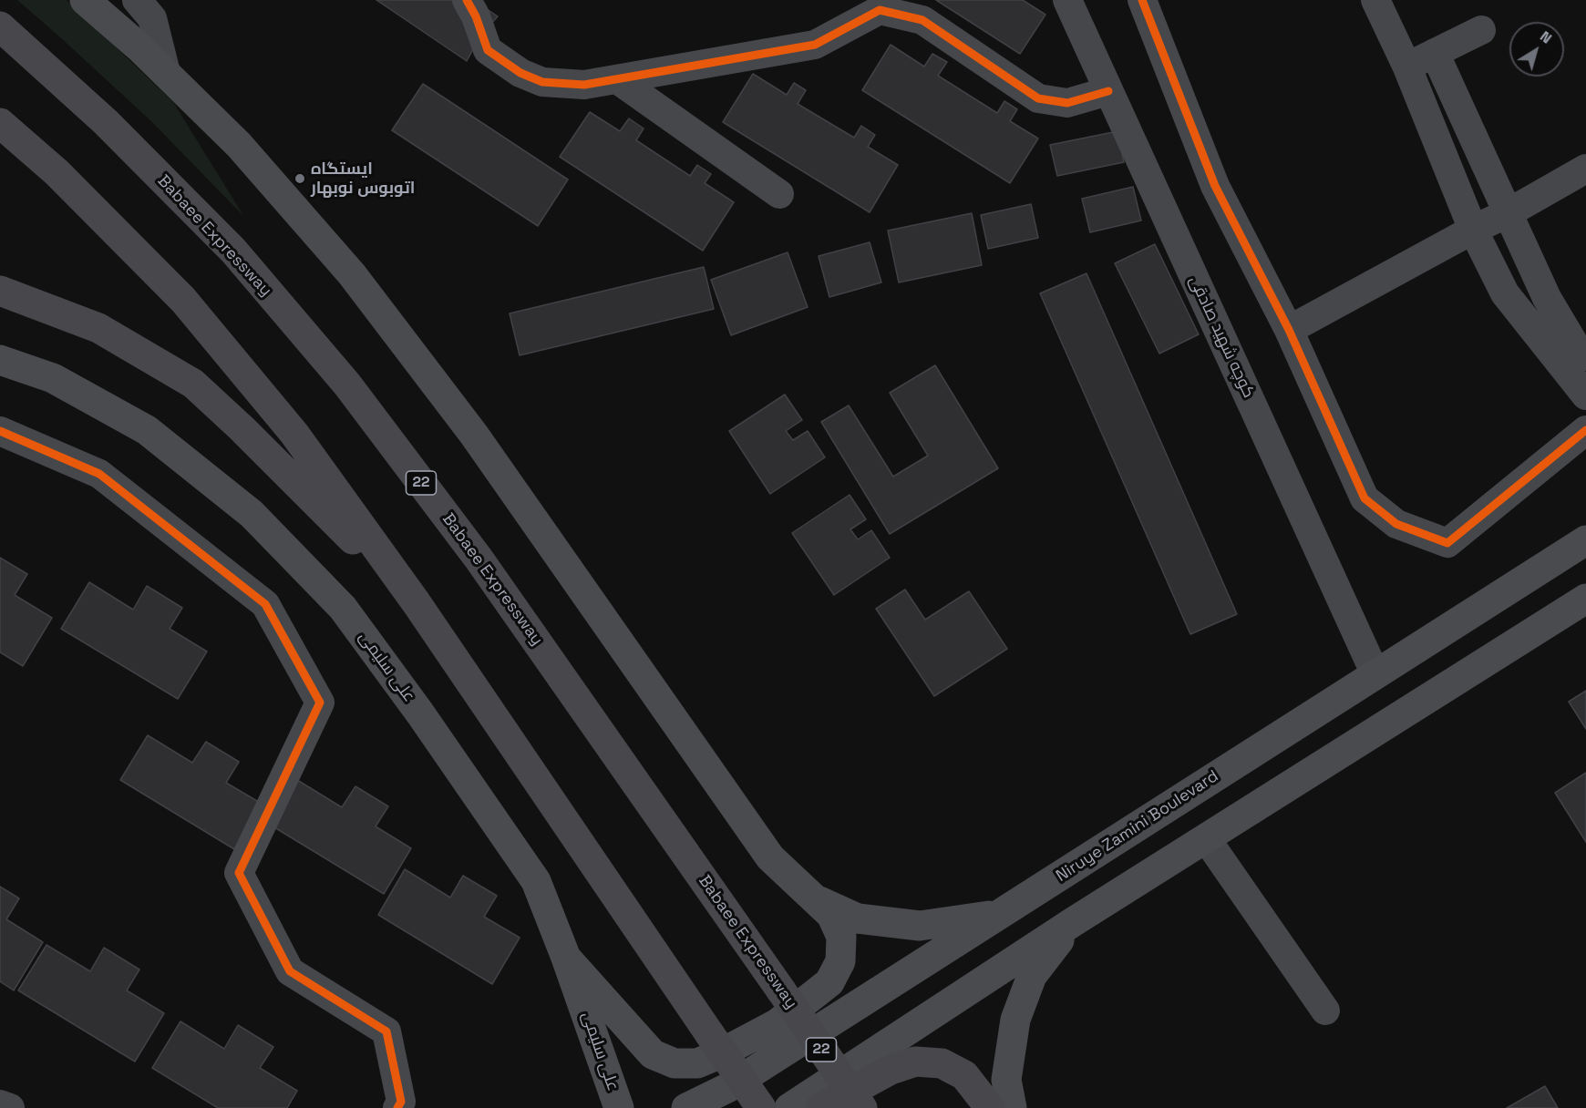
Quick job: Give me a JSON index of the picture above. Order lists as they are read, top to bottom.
{
  "streets": {
    "main road": [
      "Babaee Expressway",
      "22",
      "علی سلیمی",
      "Niruye Zamini Boulevard"
    ],
    "street": ["کوچه شهید صادقی"]
  },
  "crossings": [
    ["کوچه شهید صادقی", "Niruye Zamini Boulevard"]
  ],
  "places": ["ایستگاه اتوبوس نوبهار"],
  "north": "top right"
}
